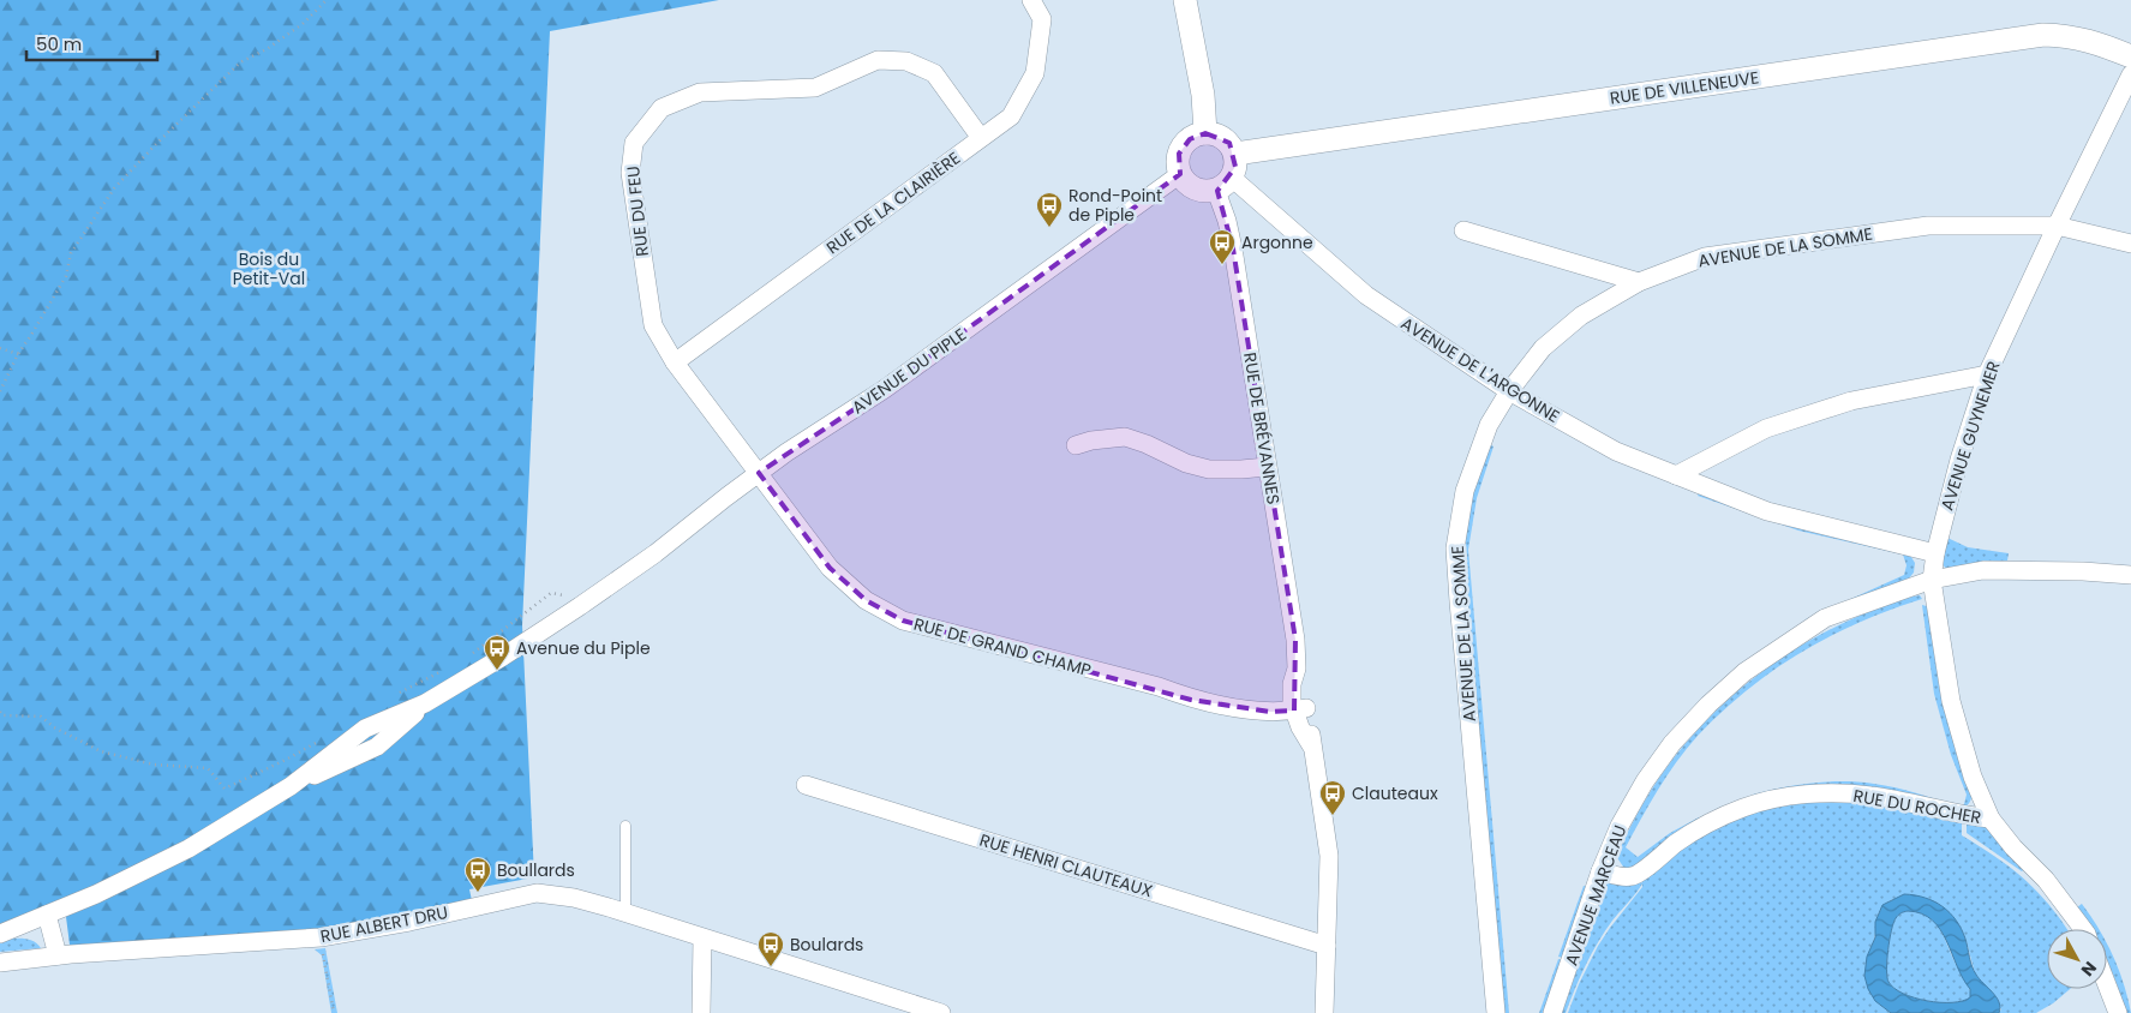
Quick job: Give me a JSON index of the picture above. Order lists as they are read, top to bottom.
{
  "streets": {
    "street": [
      "RUE DE VILLENEUVE",
      "RUE DE LA CLAIRIÈRE",
      "RUE DU FEU",
      "AVENUE DE LA SOMME",
      "AVENUE DE L'ARGONNE",
      "AVENUE DU PIPLE",
      "RUE DE BRÉVANNES",
      "AVENUE GUYNEMER",
      "RUE DE GRAND CHAMP",
      "RUE DU ROCHER",
      "RUE HENRI CLAUTEAUX",
      "AVENUE MARCEAU",
      "RUE ALBERT DRU"
    ]
  },
  "crossings": [
    ["RUE DE VILLENEUVE", "AVENUE DE L'ARGONNE"],
    ["RUE DE VILLENEUVE", "AVENUE DU PIPLE"],
    ["RUE DE VILLENEUVE", "RUE DE BRÉVANNES"],
    ["RUE DE LA CLAIRIÈRE", "RUE DU FEU"],
    ["RUE DU FEU", "AVENUE DU PIPLE"],
    ["RUE DU FEU", "RUE DE GRAND CHAMP"],
    ["AVENUE DE LA SOMME", "AVENUE DE L'ARGONNE"],
    ["AVENUE DE LA SOMME", "AVENUE GUYNEMER"],
    ["AVENUE DE L'ARGONNE", "AVENUE DU PIPLE"],
    ["AVENUE DE L'ARGONNE", "RUE DE BRÉVANNES"],
    ["AVENUE DE L'ARGONNE", "AVENUE GUYNEMER"],
    ["AVENUE DU PIPLE", "RUE DE BRÉVANNES"],
    ["AVENUE DU PIPLE", "RUE DE GRAND CHAMP"],
    ["RUE DE BRÉVANNES", "RUE DE GRAND CHAMP"],
    ["RUE DE BRÉVANNES", "RUE HENRI CLAUTEAUX"],
    ["AVENUE GUYNEMER", "RUE DU ROCHER"],
    ["AVENUE GUYNEMER", "AVENUE MARCEAU"],
    ["RUE DU ROCHER", "AVENUE MARCEAU"]
  ],
  "parks": ["Bois du Petit-Val"],
  "places": {
    "bus stop": [
      "Rond-Point de Piple",
      "Argonne",
      "Avenue du Piple",
      "Clauteaux",
      "Boullards",
      "Boulards"
    ]
  },
  "scale_bar": "50 m",
  "north": "bottom right"
}
